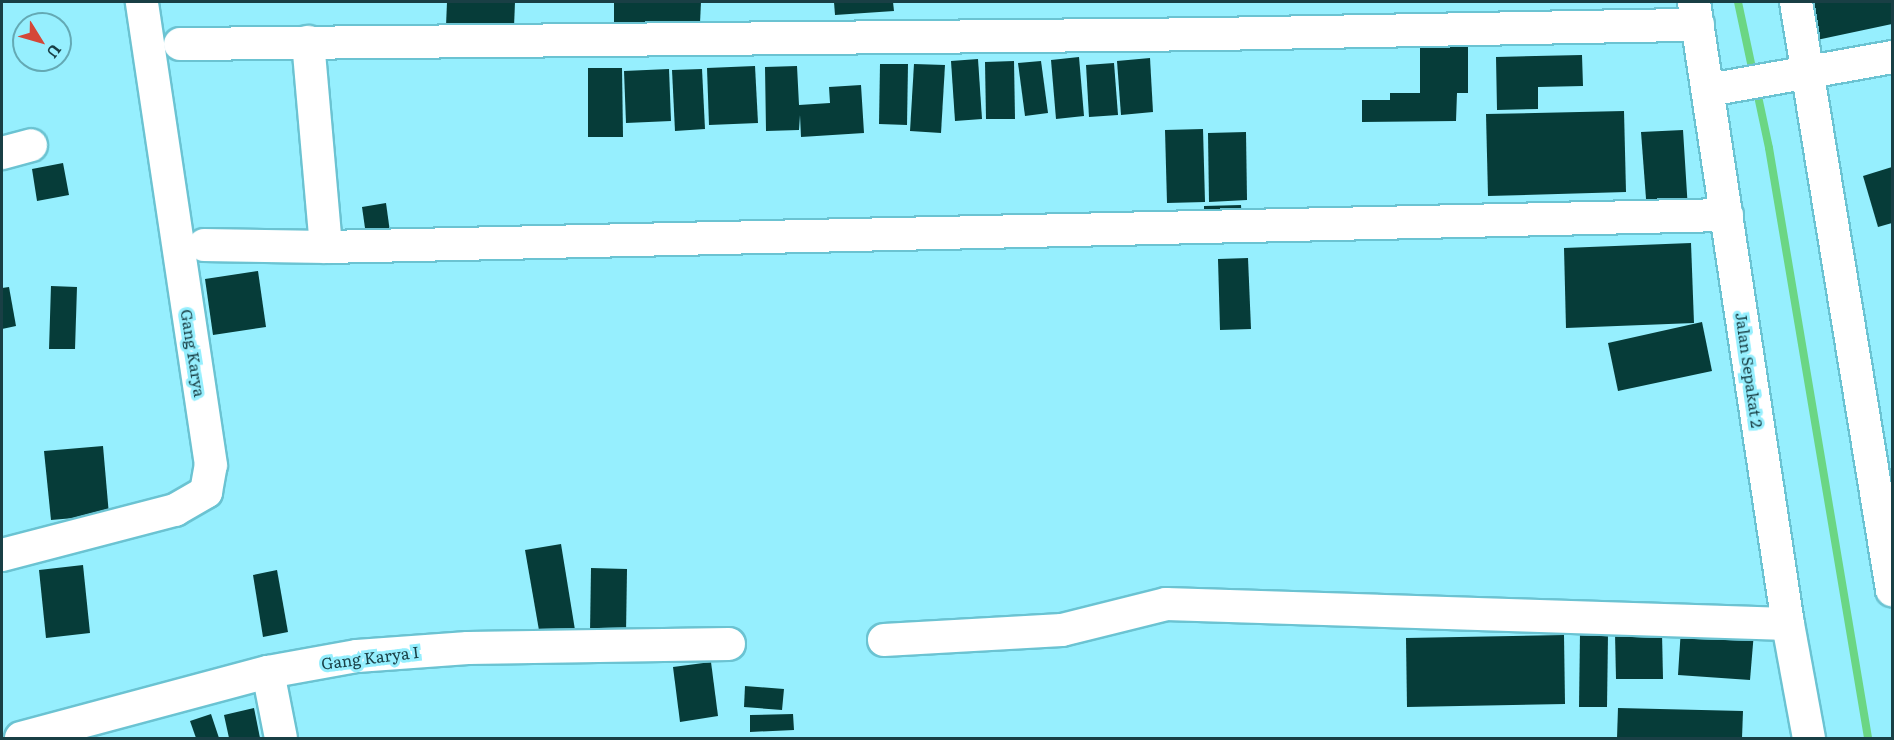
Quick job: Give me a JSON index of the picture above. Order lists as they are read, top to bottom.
{
  "streets": {
    "street": ["Gang Karya", "Jalan Sepakat 2", "Gang Karya I"]
  },
  "north": "bottom right"
}
